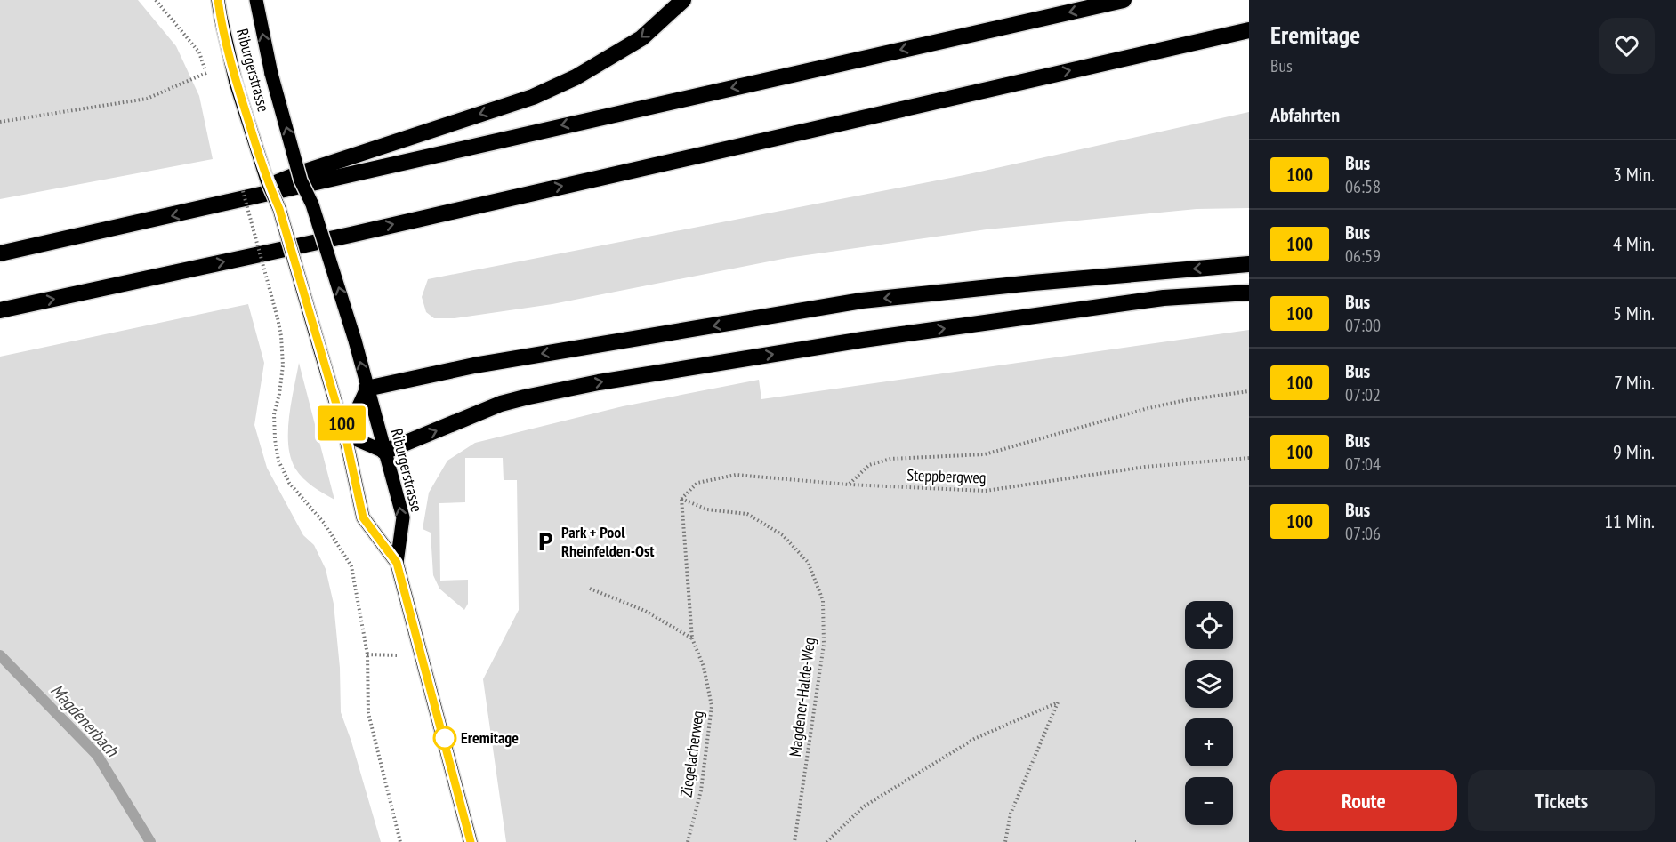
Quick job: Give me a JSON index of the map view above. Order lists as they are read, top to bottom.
{
  "streets": {
    "main road": ["Riburgerstrasse"],
    "path": ["Steppbergweg", "Magdener-Halde-Weg", "Ziegelacherweg"]
  },
  "crossings": [
    ["Steppbergweg", "Magdener-Halde-Weg"],
    ["Steppbergweg", "Ziegelacherweg"],
    ["Magdener-Halde-Weg", "Ziegelacherweg"]
  ],
  "water": ["Magdenerbach"],
  "places": {
    "parking": ["Park + Pool Rheinfelden-Ost"],
    "other": ["Eremitage"]
  },
  "lines": ["bus line 100"],
  "page": {
    "on_map": "100",
    "heading": [
      ["Eremitage", "Bus"],
      "Abfahrten"
    ],
    "list": [
      {
        "mark": "100",
        "name": "Bus",
        "note": "06:58",
        "value": "3 Min."
      },
      {
        "mark": "100",
        "name": "Bus",
        "note": "06:59",
        "value": "4 Min."
      },
      {
        "mark": "100",
        "name": "Bus",
        "note": "07:00",
        "value": "5 Min."
      },
      {
        "mark": "100",
        "name": "Bus",
        "note": "07:02",
        "value": "7 Min."
      },
      {
        "mark": "100",
        "name": "Bus",
        "note": "07:04",
        "value": "9 Min."
      },
      {
        "mark": "100",
        "name": "Bus",
        "note": "07:06",
        "value": "11 Min."
      }
    ],
    "map_buttons": ["+", "−"],
    "buttons": ["Route", "Tickets"]
  }
}
